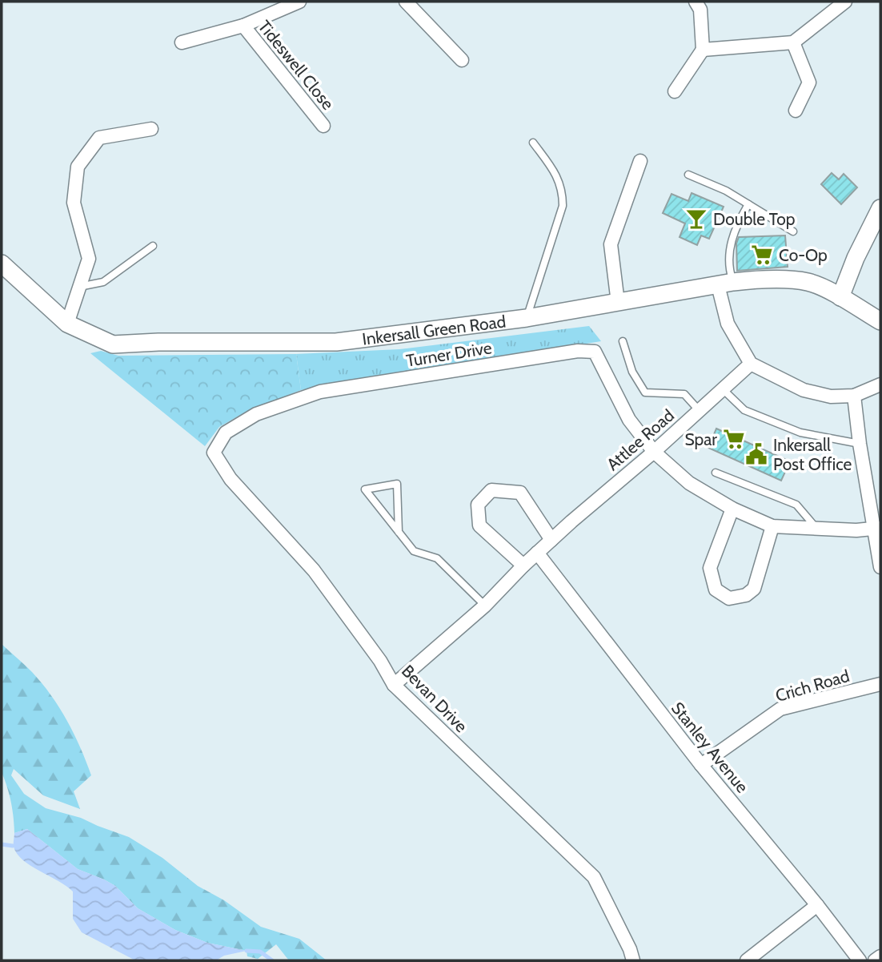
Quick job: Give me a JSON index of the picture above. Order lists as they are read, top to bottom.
{
  "streets": {
    "street": [
      "Tideswell Close",
      "Inkersall Green Road",
      "Turner Drive",
      "Attlee Road",
      "Crich Road",
      "Bevan Drive",
      "Stanley Avenue"
    ]
  },
  "crossings": [
    ["Turner Drive", "Attlee Road"],
    ["Turner Drive", "Bevan Drive"],
    ["Attlee Road", "Bevan Drive"],
    ["Attlee Road", "Stanley Avenue"],
    ["Crich Road", "Stanley Avenue"]
  ],
  "places": {
    "bar": ["Double Top"],
    "supermarket": ["Co-Op", "Spar"],
    "public building": ["Inkersall Post Office"]
  }
}
